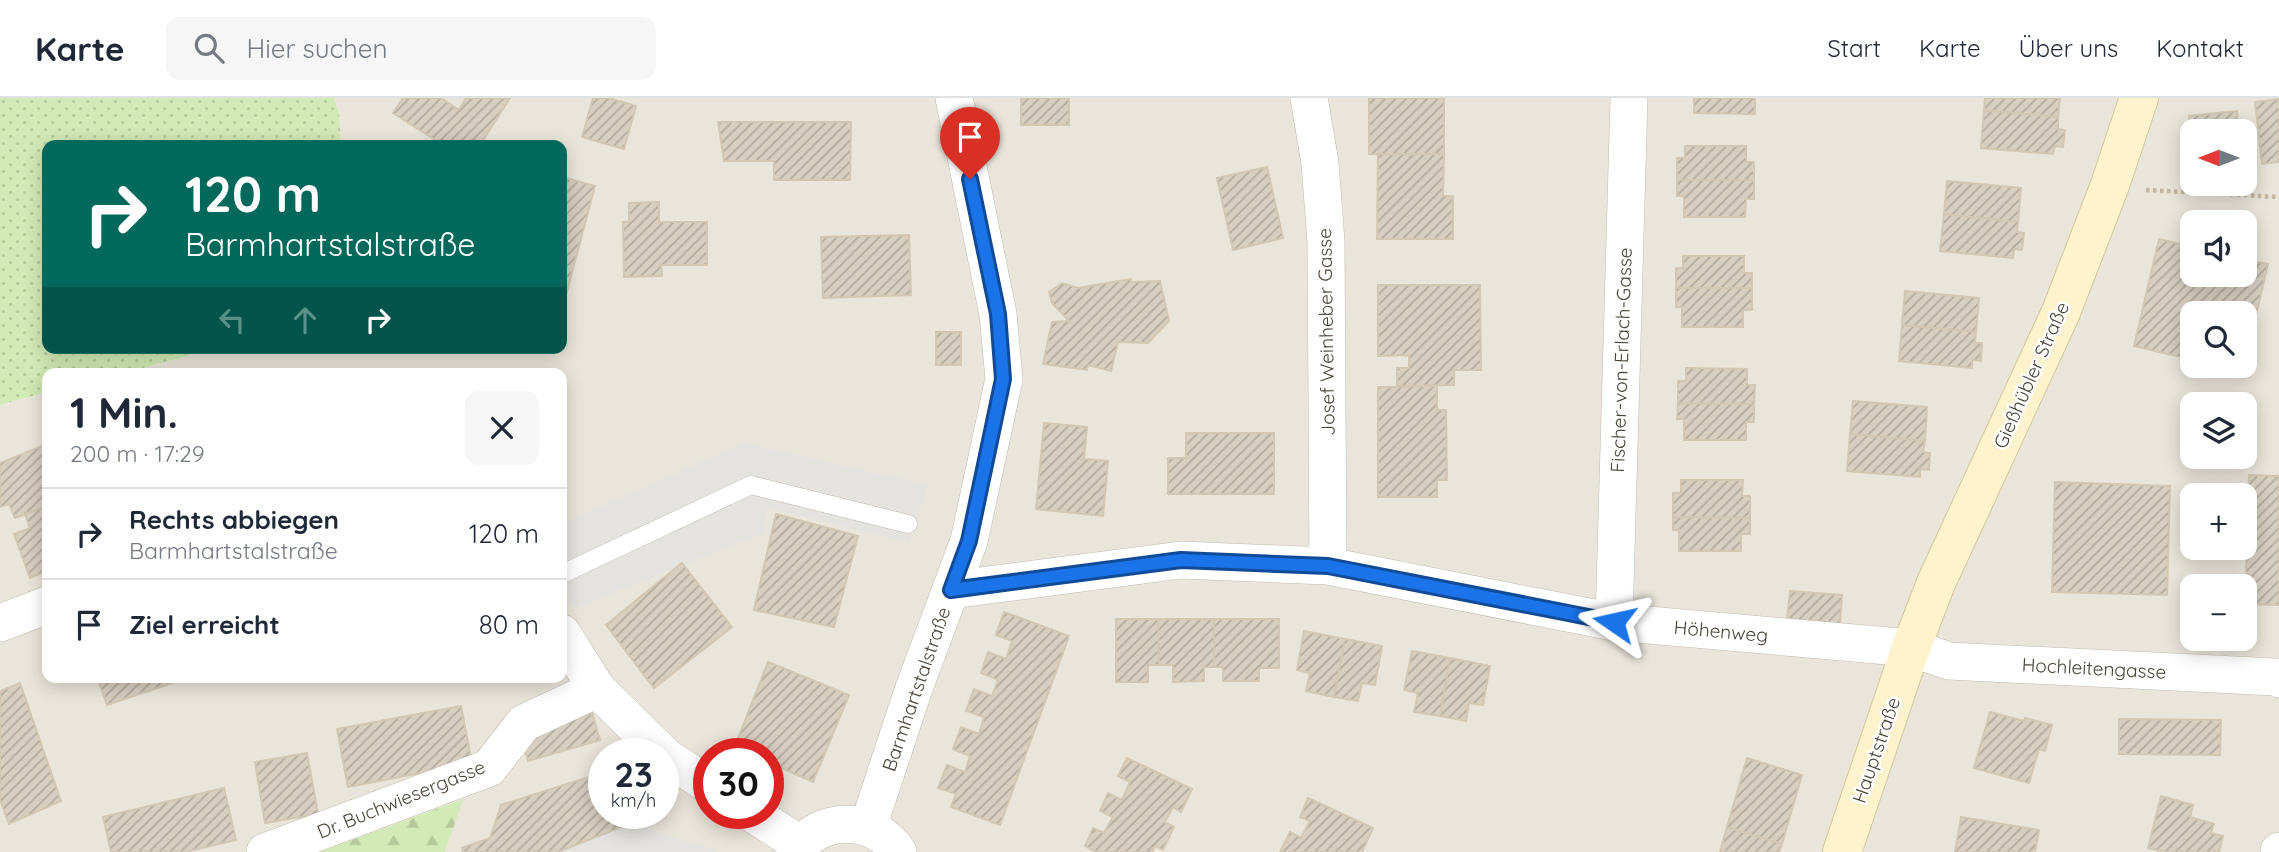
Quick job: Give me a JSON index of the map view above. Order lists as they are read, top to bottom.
{
  "streets": {
    "main road": ["Gießhübler Straße", "Hauptstraße"],
    "street": [
      "Josef Weinheber Gasse",
      "Fischer-von-Erlach-Gasse",
      "Höhenweg",
      "Hochleitengasse",
      "Barmhartstalstraße",
      "Dr. Buchwiesergasse"
    ]
  },
  "crossings": [
    ["Josef Weinheber Gasse", "Höhenweg"],
    ["Fischer-von-Erlach-Gasse", "Höhenweg"],
    ["Gießhübler Straße", "Höhenweg"],
    ["Gießhübler Straße", "Hochleitengasse"],
    ["Gießhübler Straße", "Hauptstraße"],
    ["Höhenweg", "Hochleitengasse"],
    ["Höhenweg", "Barmhartstalstraße"],
    ["Höhenweg", "Hauptstraße"],
    ["Hochleitengasse", "Hauptstraße"]
  ],
  "north": "left",
  "page": {
    "header": "Karte",
    "search": "Hier suchen",
    "nav": [
      "Start",
      "Karte",
      "Über uns",
      "Kontakt"
    ],
    "map_buttons": ["+", "−"],
    "turn": ["120 m", "Barmhartstalstraße"],
    "heading": ["1 Min.", "200 m · 17:29"],
    "list": [
      {
        "name": "Rechts abbiegen",
        "note": "Barmhartstalstraße",
        "value": "120 m"
      },
      {
        "name": "Ziel erreicht",
        "value": "80 m"
      }
    ],
    "speed": "23 km/h",
    "limit": "30"
  }
}
